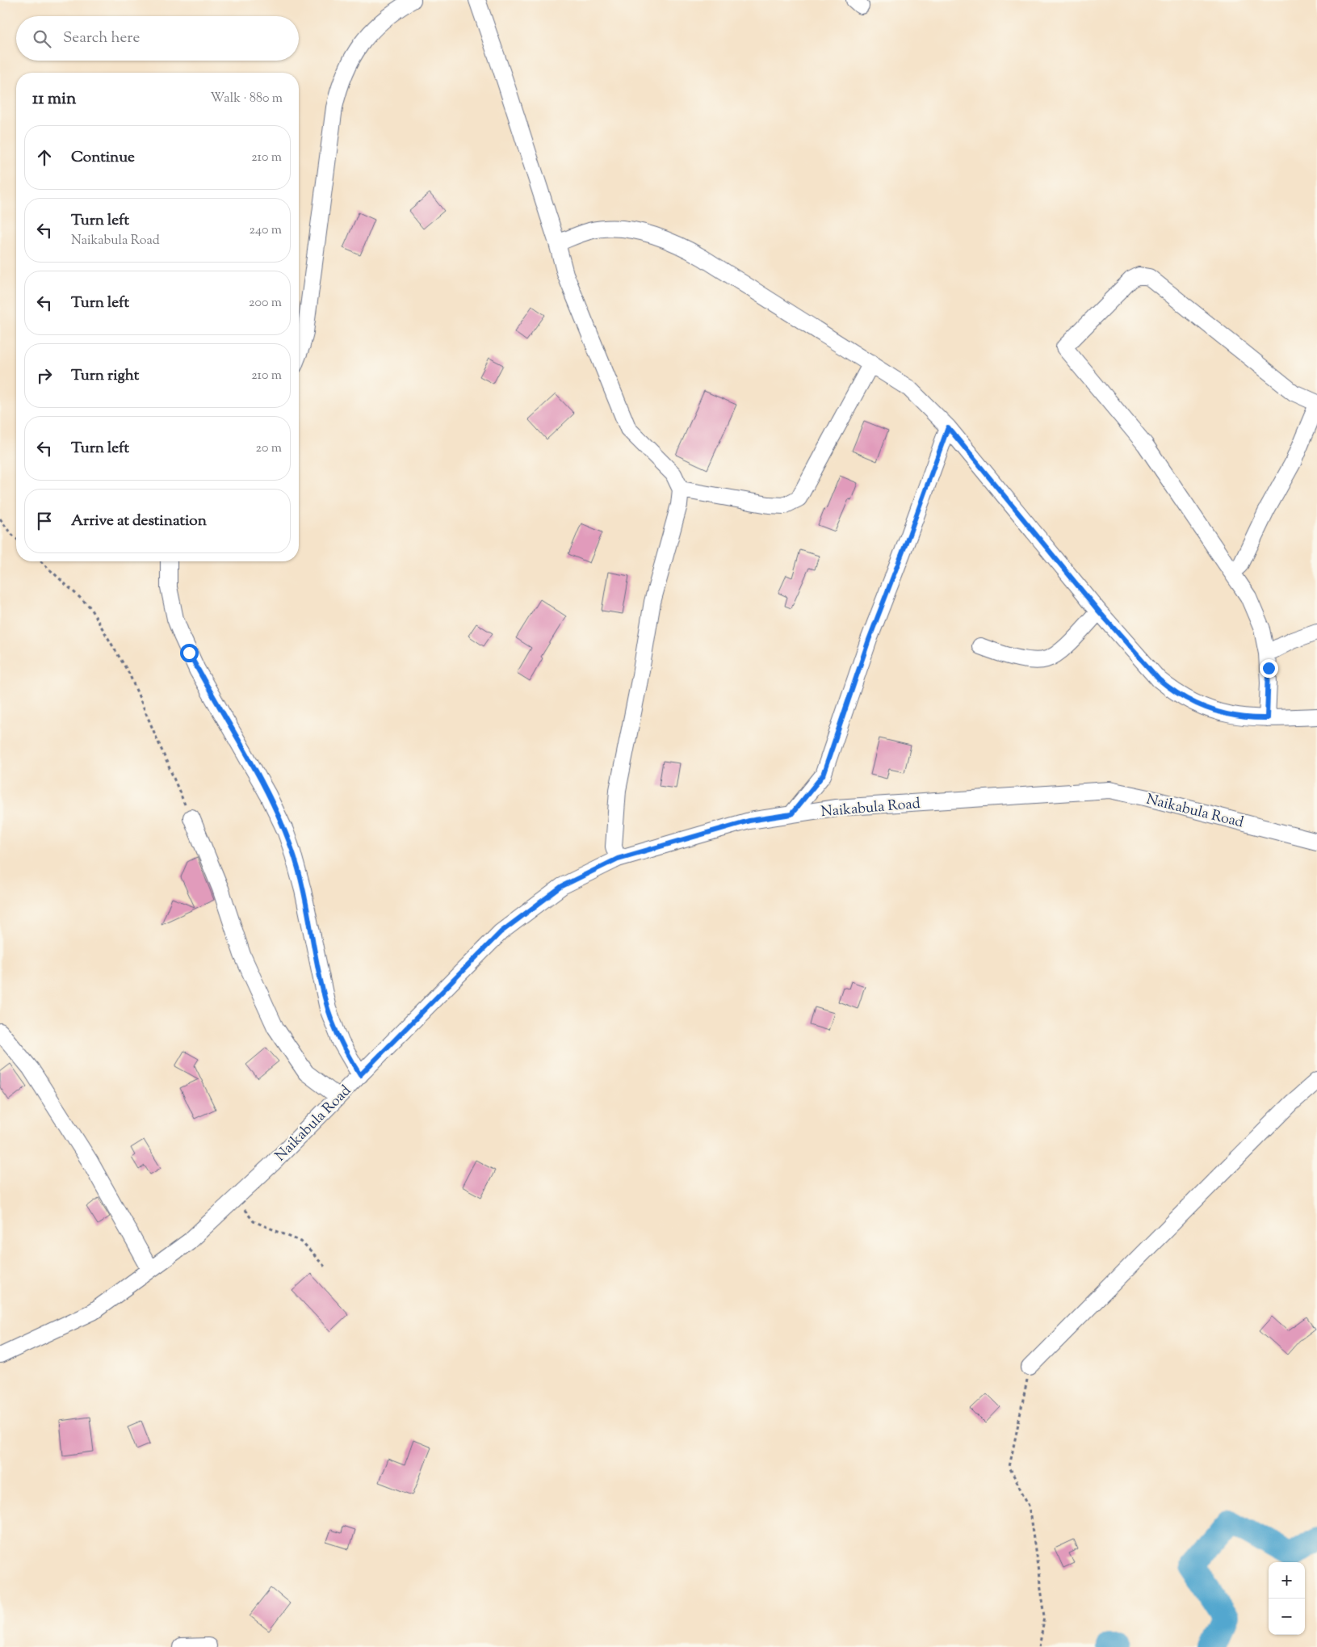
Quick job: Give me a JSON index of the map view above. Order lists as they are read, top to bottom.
{
  "streets": {
    "street": ["Naikabula Road"]
  },
  "page": {
    "search": "Search here",
    "heading": ["11 min", "Walk · 880 m"],
    "list": [
      ["Continue", "210 m"],
      ["Turn left", "Naikabula Road", "240 m"],
      ["Turn left", "200 m"],
      ["Turn right", "210 m"],
      ["Turn left", "20 m"],
      "Arrive at destination"
    ],
    "map_buttons": ["+", "−"]
  }
}
